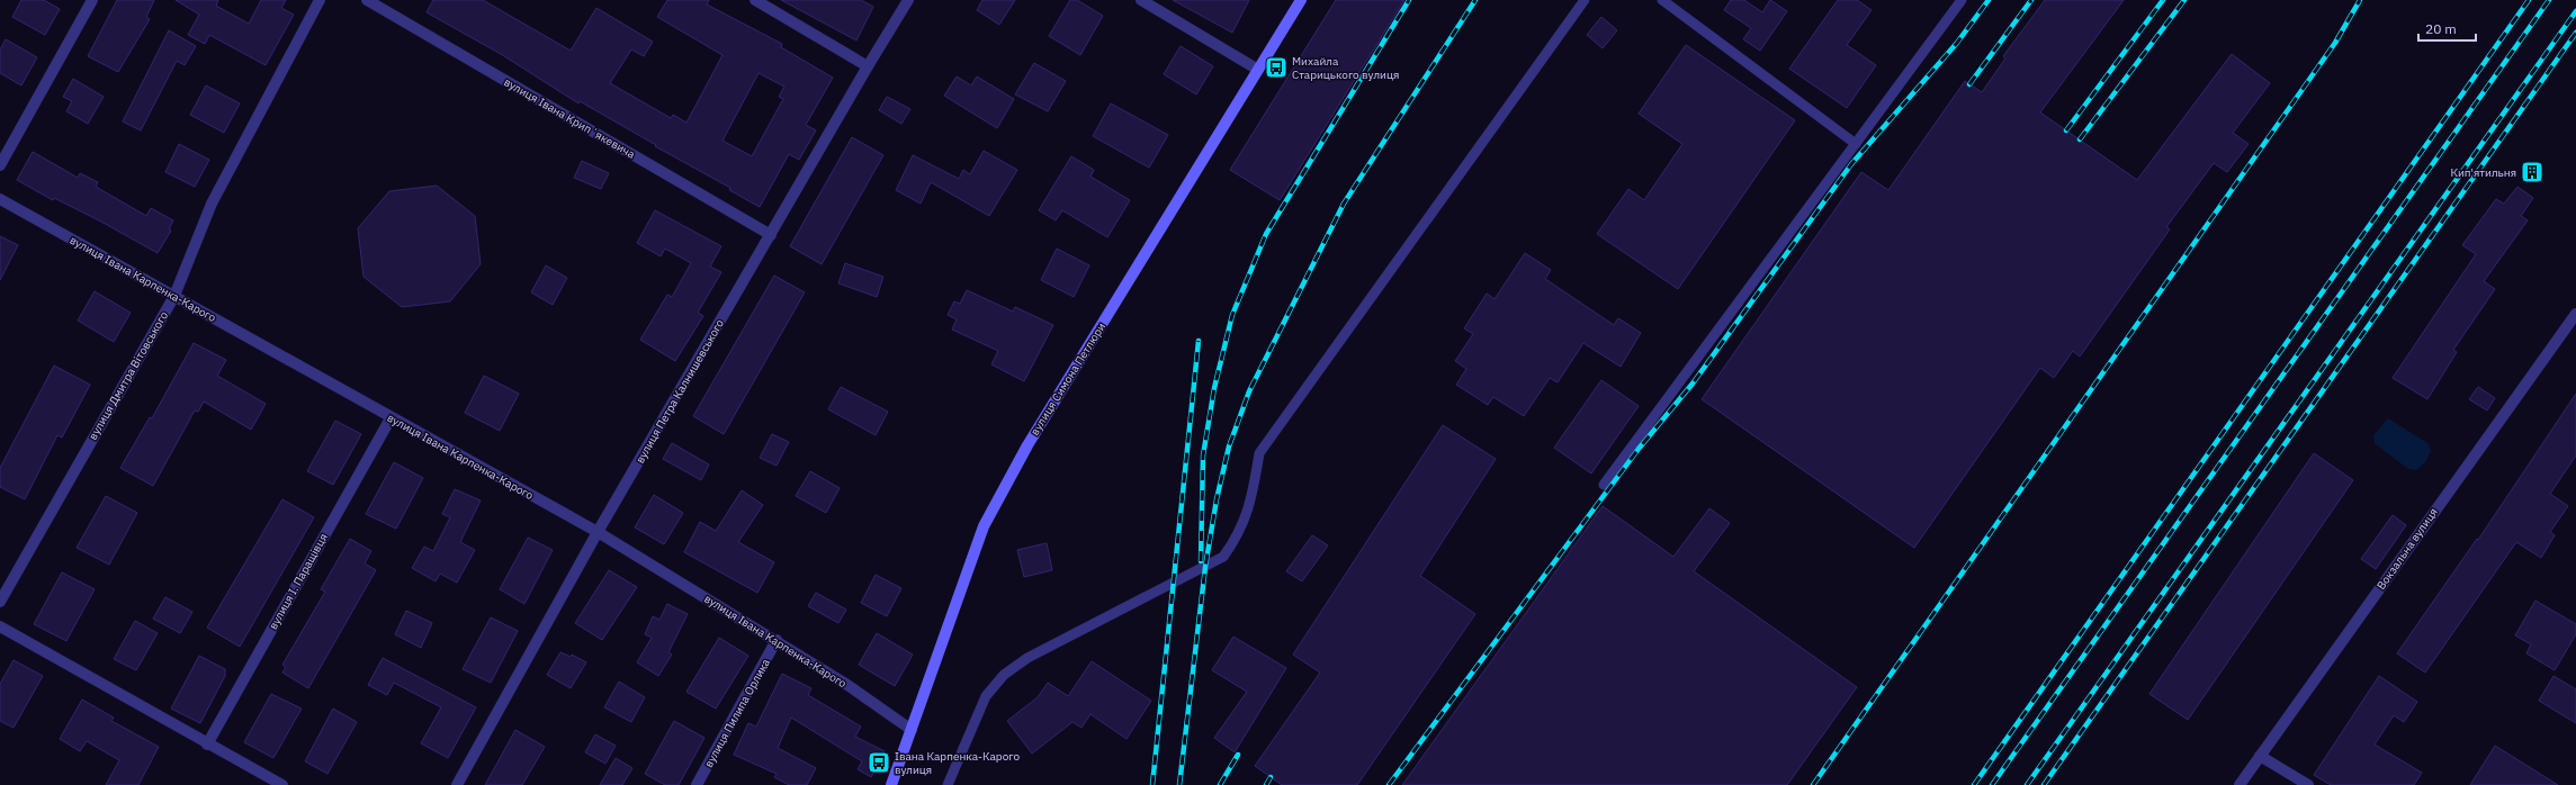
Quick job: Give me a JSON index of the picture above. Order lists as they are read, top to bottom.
{
  "streets": {
    "main road": ["вулиця Симона Петлюри"],
    "street": [
      "вулиця Івана Крипʼякевича",
      "вулиця Івана Карпенка-Карого",
      "вулиця Дмитра Вітовського",
      "вулиця Петра Калнишевського",
      "Вокзальна вулиця",
      "вулиця І. Паращівця",
      "вулиця Пилипа Орлика"
    ]
  },
  "crossings": [
    ["вулиця Івана Крипʼякевича", "вулиця Петра Калнишевського"],
    ["вулиця Івана Карпенка-Карого", "вулиця Дмитра Вітовського"],
    ["вулиця Івана Карпенка-Карого", "вулиця Симона Петлюри"],
    ["вулиця Івана Карпенка-Карого", "вулиця Петра Калнишевського"],
    ["вулиця Івана Карпенка-Карого", "вулиця І. Паращівця"],
    ["вулиця Івана Карпенка-Карого", "вулиця Пилипа Орлика"]
  ],
  "places": {
    "bus stop": ["Михайла Старицького вулиця", "Івана Карпенка-Карого вулиця"],
    "building": ["Кип'ятильня"]
  },
  "scale_bar": "20 m"
}
